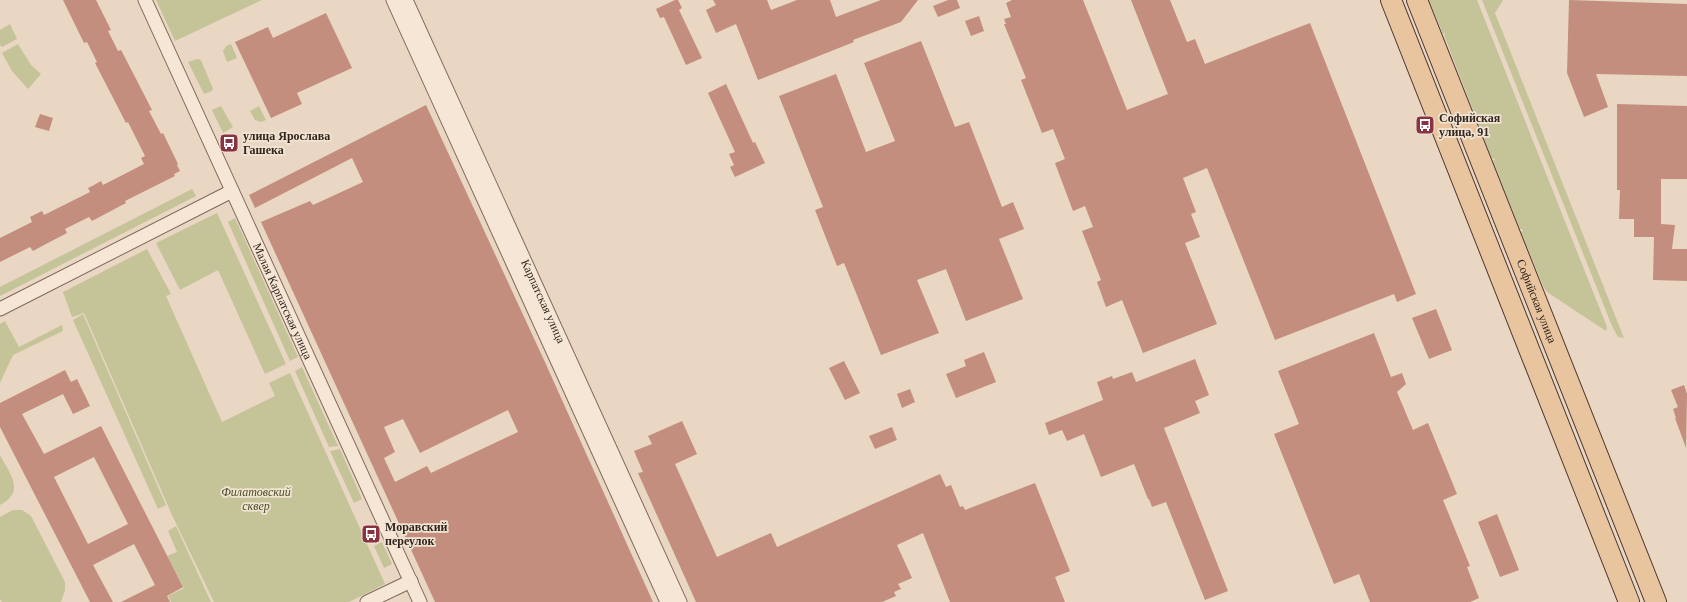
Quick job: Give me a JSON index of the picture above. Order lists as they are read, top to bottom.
{
  "streets": {
    "main road": ["Софийская улица"],
    "street": ["Малая Карпатская улица", "Карпатская улица"]
  },
  "parks": ["Филатовский сквер"],
  "places": {
    "bus stop": ["Софийская улица, 91", "улица Ярослава Гашека", "Моравский переулок"]
  }
}
